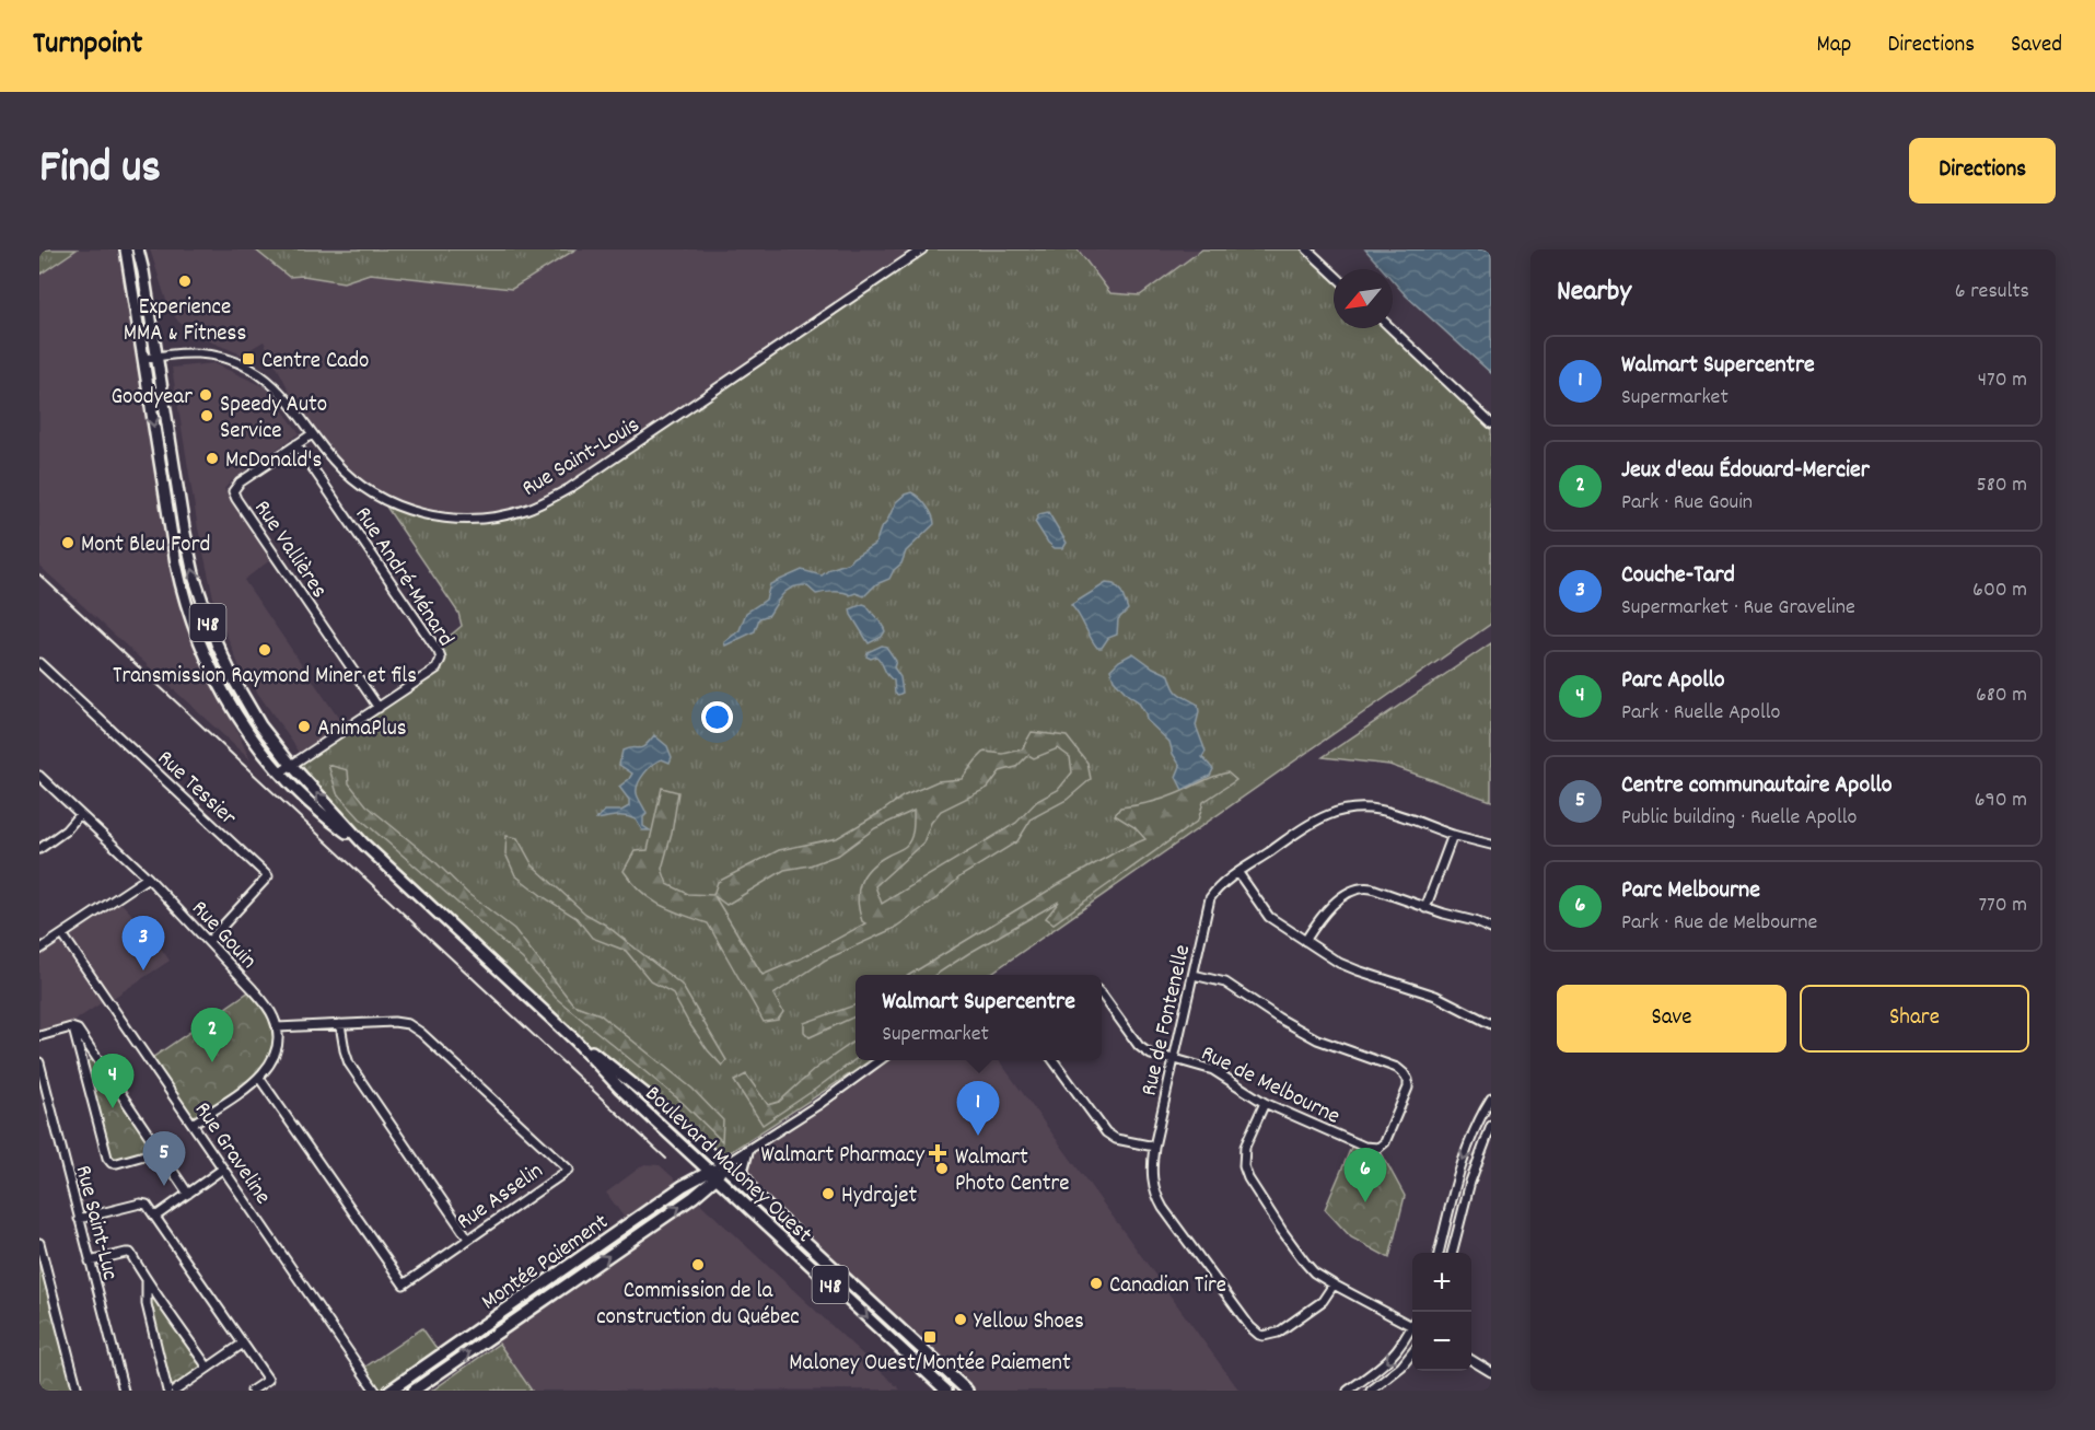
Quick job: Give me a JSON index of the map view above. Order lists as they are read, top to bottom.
{
  "streets": {
    "main road": ["148", "Boulevard Maloney Ouest", "Montée Paiement"],
    "street": [
      "Rue Saint-Louis",
      "Rue Vallières",
      "Rue André-Ménard",
      "Rue Tessier",
      "Rue Gouin",
      "Rue de Fontenelle",
      "Rue de Melbourne",
      "Rue Graveline",
      "Rue Asselin",
      "Rue Saint-Luc"
    ]
  },
  "crossings": [
    ["Rue Saint-Louis", "Rue Vallières"],
    ["Rue Saint-Louis", "Boulevard Maloney Ouest"],
    ["Rue Vallières", "Rue André-Ménard"],
    ["Rue André-Ménard", "Boulevard Maloney Ouest"],
    ["Rue Tessier", "Rue Gouin"],
    ["Rue Gouin", "Rue Asselin"],
    ["Rue de Fontenelle", "Rue de Melbourne"],
    ["Boulevard Maloney Ouest", "Montée Paiement"]
  ],
  "one_way": ["Montée Paiement"],
  "places": {
    "other": [
      "Experience MMA & Fitness",
      "Goodyear",
      "Speedy Auto Service",
      "McDonald's",
      "Mont Bleu Ford",
      "Transmission Raymond Miner et fils",
      "AnimaPlus",
      "Walmart Photo Centre",
      "Hydrajet",
      "Commission de la construction du Québec",
      "Canadian Tire",
      "Yellow Shoes"
    ],
    "transit": ["Centre Cado", "Maloney Ouest/Montée Paiement"],
    "health": ["Walmart Pharmacy"]
  },
  "north": "bottom left",
  "page": {
    "header": "Turnpoint",
    "nav": ["Map", "Directions", "Saved"],
    "title": "Find us",
    "buttons": [
      "Directions",
      ["Save", "Share"]
    ],
    "heading": ["Nearby", "6 results"],
    "list": [
      {
        "mark": "1",
        "name": "Walmart Supercentre",
        "note": "Supermarket",
        "value": "470 m"
      },
      {
        "mark": "2",
        "name": "Jeux d'eau Édouard-Mercier",
        "note": "Park · Rue Gouin",
        "value": "580 m"
      },
      {
        "mark": "3",
        "name": "Couche-Tard",
        "note": "Supermarket · Rue Graveline",
        "value": "600 m"
      },
      {
        "mark": "4",
        "name": "Parc Apollo",
        "note": "Park · Ruelle Apollo",
        "value": "680 m"
      },
      {
        "mark": "5",
        "name": "Centre communautaire Apollo",
        "note": "Public building · Ruelle Apollo",
        "value": "690 m"
      },
      {
        "mark": "6",
        "name": "Parc Melbourne",
        "note": "Park · Rue de Melbourne",
        "value": "770 m"
      }
    ],
    "pins": [
      "3",
      "2",
      "4",
      "1",
      "5",
      "6"
    ],
    "popup": ["Walmart Supercentre", "Supermarket"],
    "map_buttons": ["+", "−"]
  }
}
